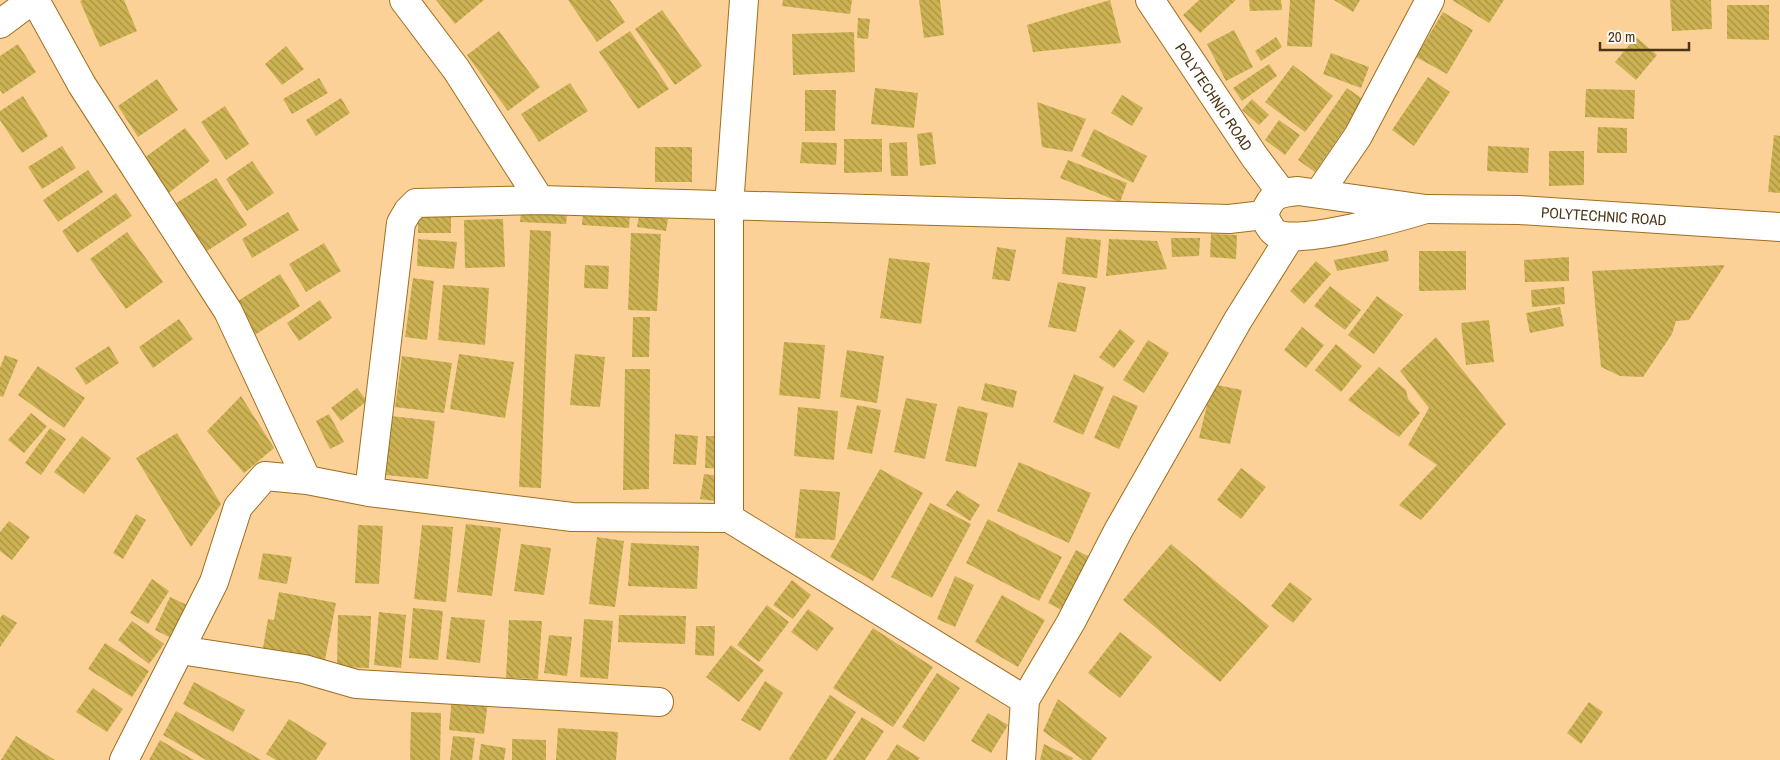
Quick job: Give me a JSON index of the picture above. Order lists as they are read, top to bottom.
{
  "streets": {
    "street": ["POLYTECHNIC ROAD"]
  },
  "scale_bar": "20 m"
}
